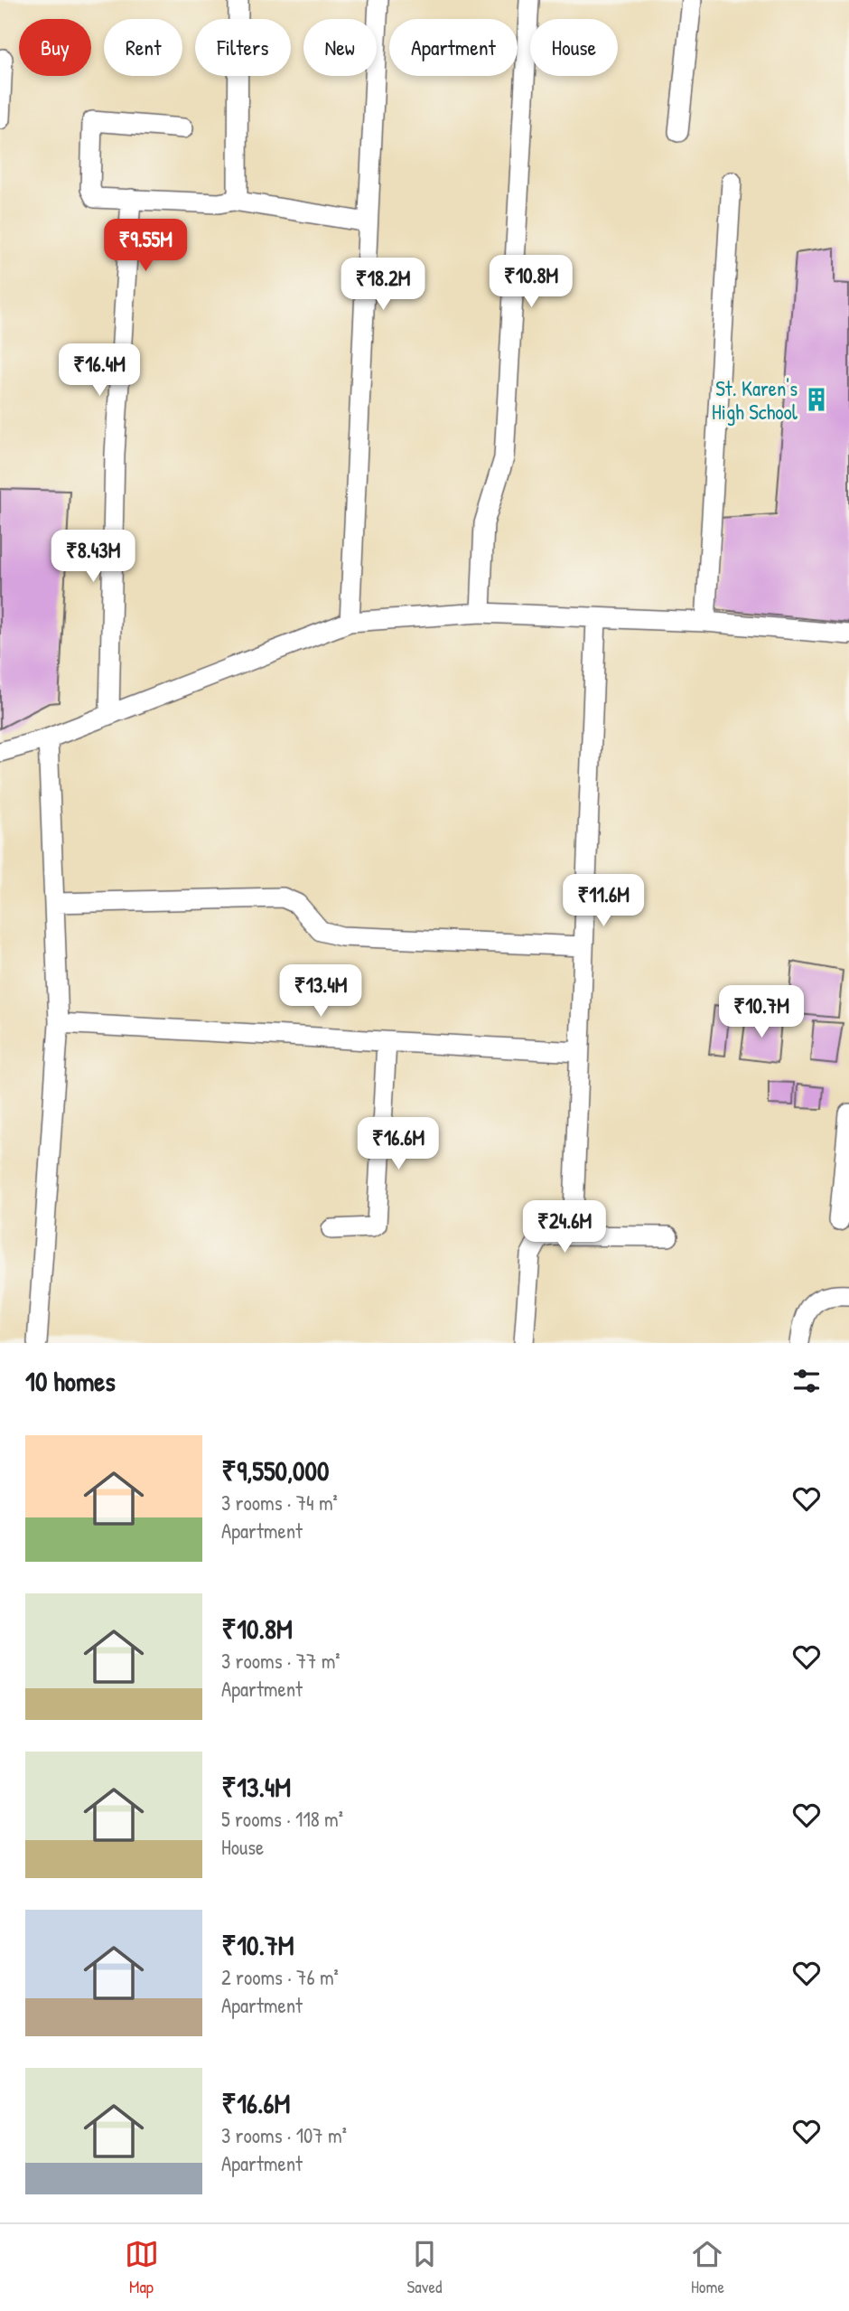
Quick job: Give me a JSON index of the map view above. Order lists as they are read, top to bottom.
{
  "places": {
    "building": ["St. Karen's High School"]
  },
  "page": {
    "chip": [
      "Buy",
      "Rent",
      "Filters",
      "New",
      "Apartment",
      "House"
    ],
    "price": [
      "₹9.55M",
      "₹10.8M",
      "₹18.2M",
      "₹16.4M",
      "₹8.43M",
      "₹11.6M",
      "₹13.4M",
      "₹10.7M",
      "₹16.6M",
      "₹24.6M"
    ],
    "heading": "10 homes",
    "list": [
      {
        "name": "₹9,550,000",
        "note": "3 rooms · 74 m² · Apartment"
      },
      {
        "name": "₹10.8M",
        "note": "3 rooms · 77 m² · Apartment"
      },
      {
        "name": "₹13.4M",
        "note": "5 rooms · 118 m² · House"
      },
      {
        "name": "₹10.7M",
        "note": "2 rooms · 76 m² · Apartment"
      },
      {
        "name": "₹16.6M",
        "note": "3 rooms · 107 m² · Apartment"
      }
    ],
    "tabs": ["Map", "Saved", "Home"]
  }
}
